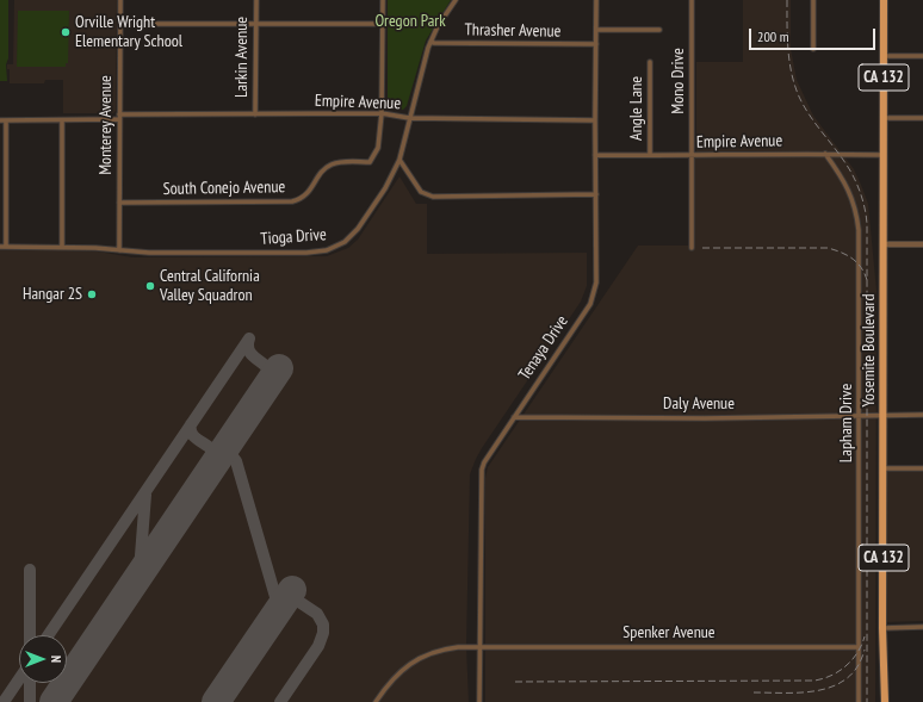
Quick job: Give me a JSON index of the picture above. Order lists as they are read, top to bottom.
{
  "streets": {
    "main road": ["CA 132", "Yosemite Boulevard"],
    "street": [
      "Thrasher Avenue",
      "Larkin Avenue",
      "Mono Drive",
      "Empire Avenue",
      "Angle Lane",
      "Monterey Avenue",
      "South Conejo Avenue",
      "Tioga Drive",
      "Tenaya Drive",
      "Daly Avenue",
      "Lapham Drive",
      "Spenker Avenue"
    ]
  },
  "crossings": [
    ["Thrasher Avenue", "Tioga Drive"],
    ["Thrasher Avenue", "Tenaya Drive"],
    ["Larkin Avenue", "Empire Avenue"],
    ["Mono Drive", "Empire Avenue"],
    ["Empire Avenue", "Angle Lane"],
    ["Empire Avenue", "Monterey Avenue"],
    ["Empire Avenue", "South Conejo Avenue"],
    ["Empire Avenue", "Tioga Drive"],
    ["Empire Avenue", "Tenaya Drive"],
    ["Empire Avenue", "Yosemite Boulevard"],
    ["Empire Avenue", "Lapham Drive"],
    ["Monterey Avenue", "South Conejo Avenue"],
    ["Monterey Avenue", "Tioga Drive"],
    ["Tenaya Drive", "Daly Avenue"],
    ["Tenaya Drive", "Spenker Avenue"],
    ["Yosemite Boulevard", "Daly Avenue"],
    ["Daly Avenue", "Lapham Drive"],
    ["Lapham Drive", "Spenker Avenue"]
  ],
  "parks": ["Oregon Park"],
  "places": ["Orville Wright Elementary School", "Central California Valley Squadron", "Hangar 2S"],
  "scale_bar": "200 m",
  "north": "right"
}
